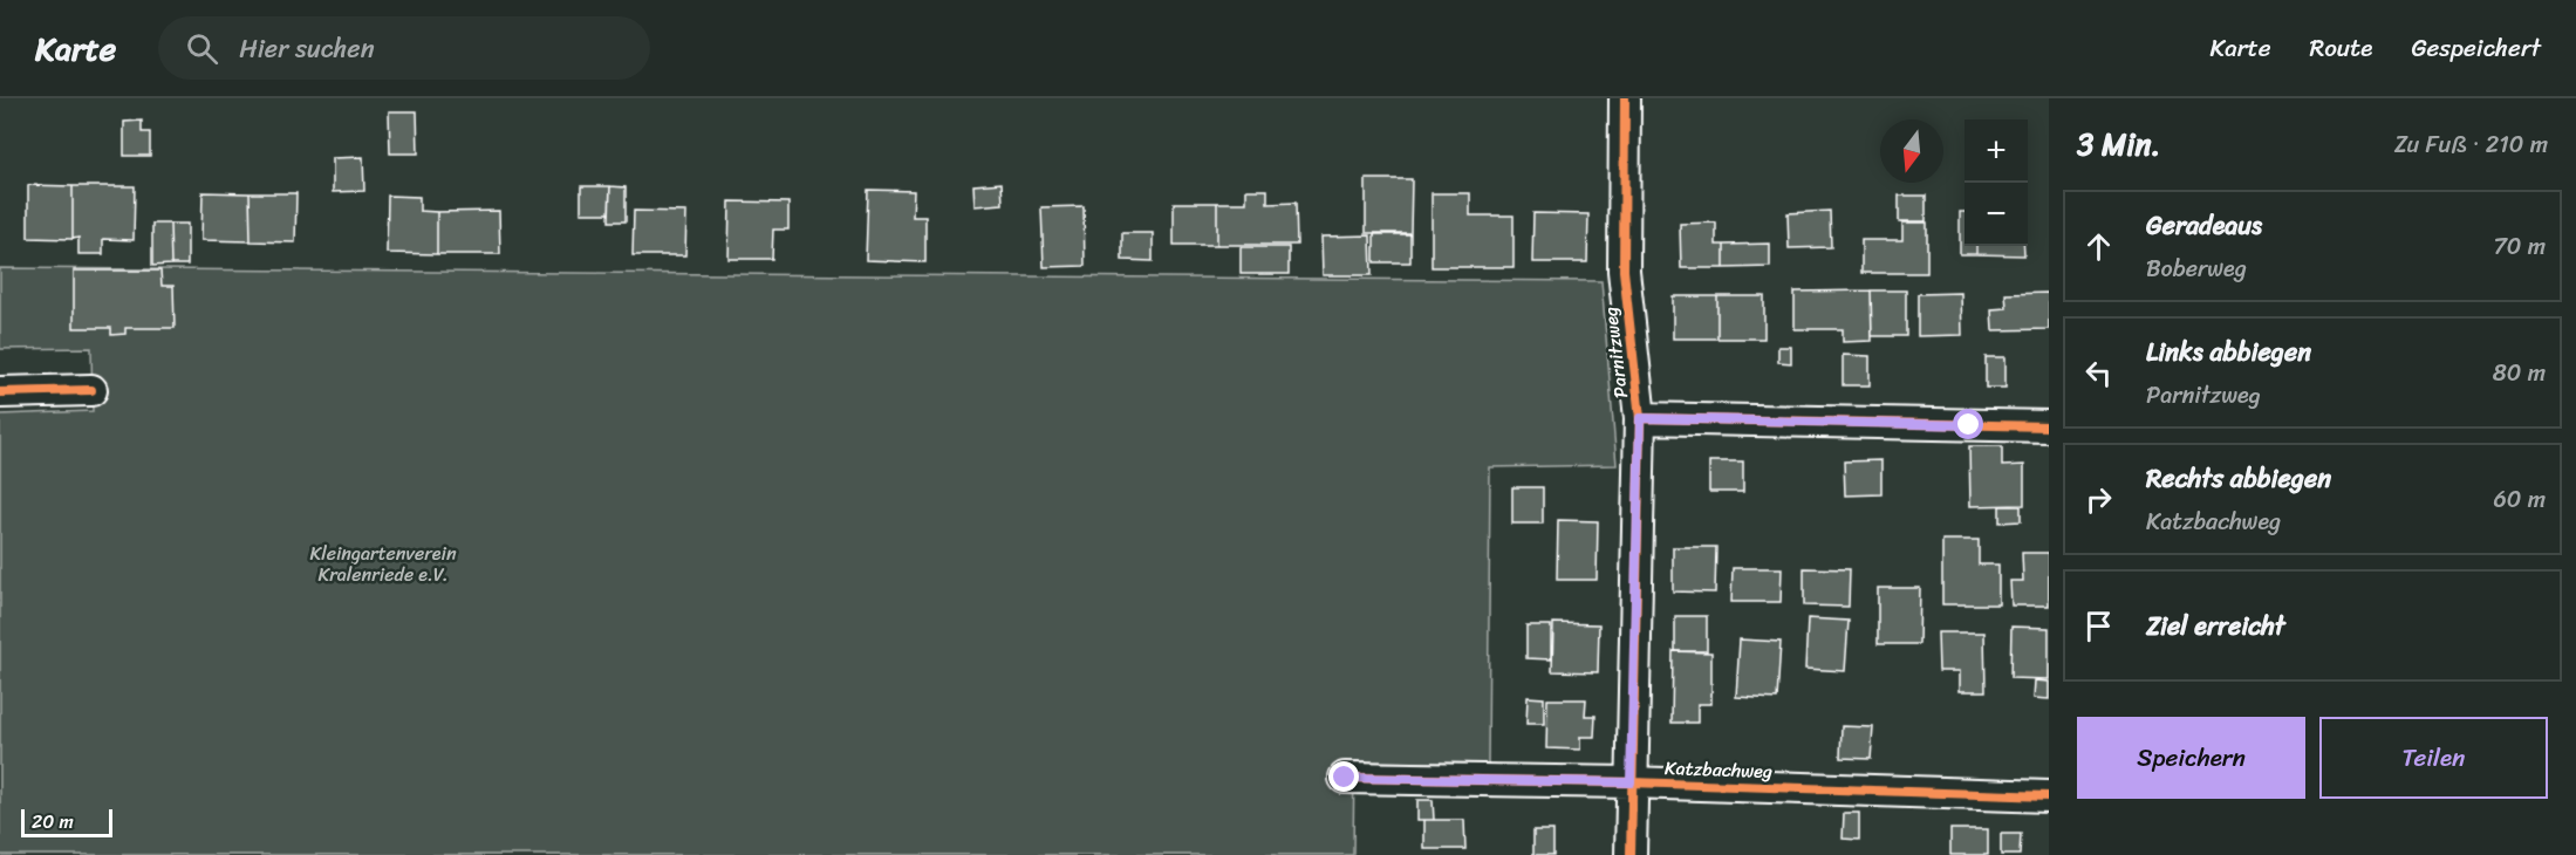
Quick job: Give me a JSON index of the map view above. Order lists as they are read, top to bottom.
{
  "streets": {
    "street": ["Parnitzweg", "Katzbachweg"]
  },
  "crossings": [
    ["Parnitzweg", "Katzbachweg"]
  ],
  "parks": ["Kleingartenverein Kralenriede e.V."],
  "scale_bar": "20 m",
  "north": "bottom",
  "page": {
    "header": "Karte",
    "search": "Hier suchen",
    "nav": ["Karte", "Route", "Gespeichert"],
    "heading": ["3 Min.", "Zu Fuß · 210 m"],
    "map_buttons": ["+", "−"],
    "list": [
      ["Geradeaus", "Boberweg", "70 m"],
      ["Links abbiegen", "Parnitzweg", "80 m"],
      ["Rechts abbiegen", "Katzbachweg", "60 m"],
      "Ziel erreicht"
    ],
    "buttons": ["Speichern", "Teilen"],
    "scale": "20 m"
  }
}
